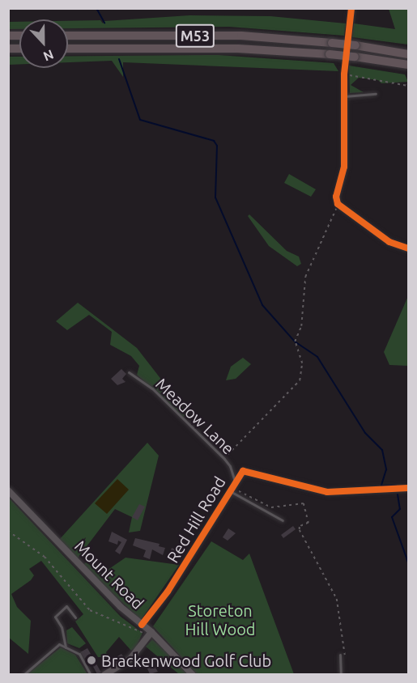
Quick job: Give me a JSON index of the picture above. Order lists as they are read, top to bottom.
{
  "streets": {
    "highway": ["M53"],
    "main road": ["Mount Road"],
    "street": ["Red Hill Road"],
    "lane": ["Meadow Lane"]
  },
  "crossings": [
    ["Meadow Lane", "Red Hill Road"],
    ["Red Hill Road", "Mount Road"]
  ],
  "parks": ["Storeton Hill Wood"],
  "places": ["Brackenwood Golf Club"],
  "north": "bottom"
}
